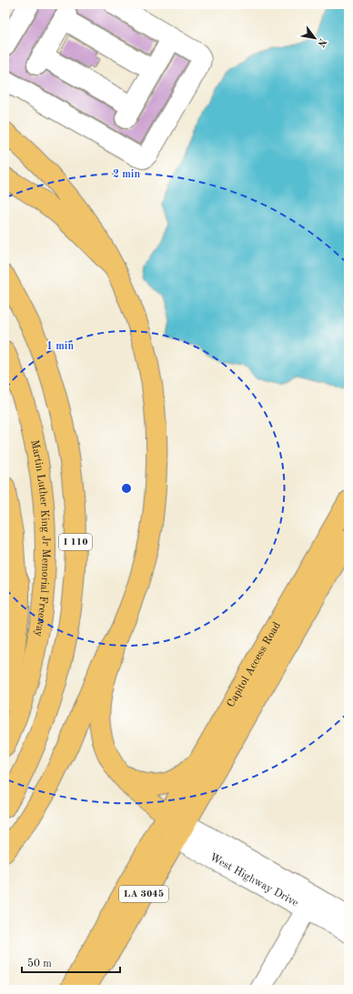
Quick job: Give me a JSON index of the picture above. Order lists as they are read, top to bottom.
{
  "streets": {
    "main road": [
      "Martin Luther King Jr Memorial Freeway",
      "I 110",
      "Capitol Access Road",
      "LA 3045"
    ],
    "street": ["West Highway Drive"]
  },
  "crossings": [
    ["Capitol Access Road", "West Highway Drive"],
    ["Capitol Access Road", "LA 3045"],
    ["West Highway Drive", "LA 3045"]
  ],
  "scale_bar": "50 m",
  "north": "bottom right",
  "rings": ["2 min", "1 min"]
}
